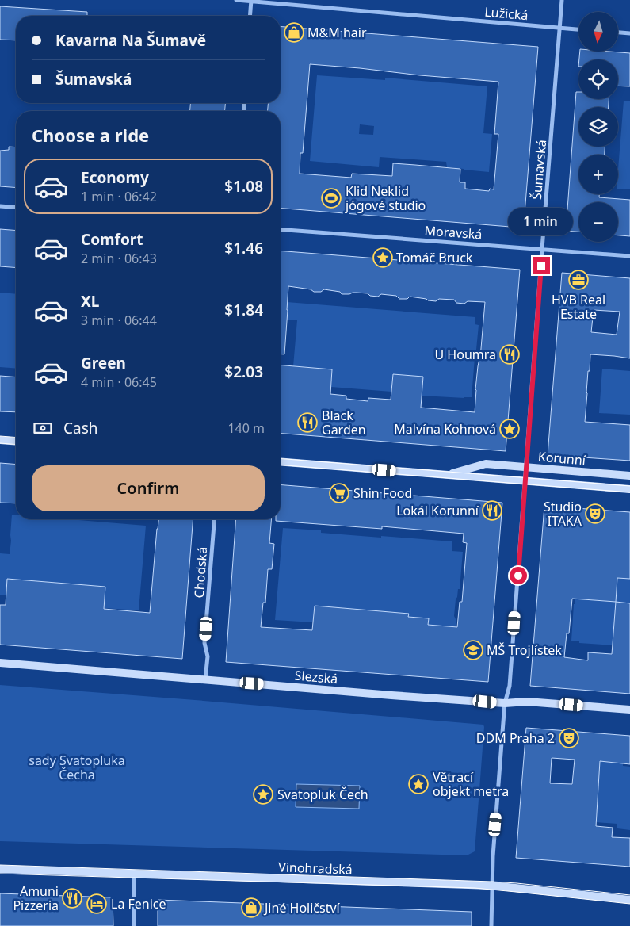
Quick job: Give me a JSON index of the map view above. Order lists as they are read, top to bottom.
{
  "streets": {
    "street": [
      "Lužická",
      "Šumavská",
      "Moravská",
      "Korunní",
      "Chodská",
      "Slezská",
      "Vinohradská"
    ]
  },
  "crossings": [
    ["Lužická", "Šumavská"],
    ["Šumavská", "Moravská"],
    ["Šumavská", "Korunní"],
    ["Šumavská", "Slezská"],
    ["Šumavská", "Vinohradská"],
    ["Chodská", "Slezská"]
  ],
  "parks": ["sady Svatopluka Čecha"],
  "places": {
    "shop": ["M&M hair", "Jiné Holičství"],
    "sports": ["Klid Neklid jógové studio"],
    "place": [
      "Tomáč Bruck",
      "Malvína Kohnová",
      "Větrací objekt metra",
      "Svatopluk Čech"
    ],
    "office": ["HVB Real Estate"],
    "restaurant": [
      "U Houmra",
      "Black Garden",
      "Lokál Korunní",
      "Amuni Pizzeria"
    ],
    "supermarket": ["Shin Food"],
    "theatre": ["Studio ITAKA", "DDM Praha 2"],
    "school or university": ["MŠ Trojlístek"],
    "hotel": ["La Fenice"]
  },
  "north": "bottom",
  "page": {
    "map_buttons": ["+", "−"],
    "banner": ["Kavarna Na Šumavě", "Šumavská"],
    "heading": "Choose a ride",
    "list": [
      {
        "name": "Economy",
        "note": "1 min · 06:42",
        "value": "$1.08"
      },
      {
        "name": "Comfort",
        "note": "2 min · 06:43",
        "value": "$1.46"
      },
      {
        "name": "XL",
        "note": "3 min · 06:44",
        "value": "$1.84"
      },
      {
        "name": "Green",
        "note": "4 min · 06:45",
        "value": "$2.03"
      }
    ],
    "bubble": "1 min",
    "pay": ["Cash", "140 m"],
    "buttons": "Confirm"
  }
}
